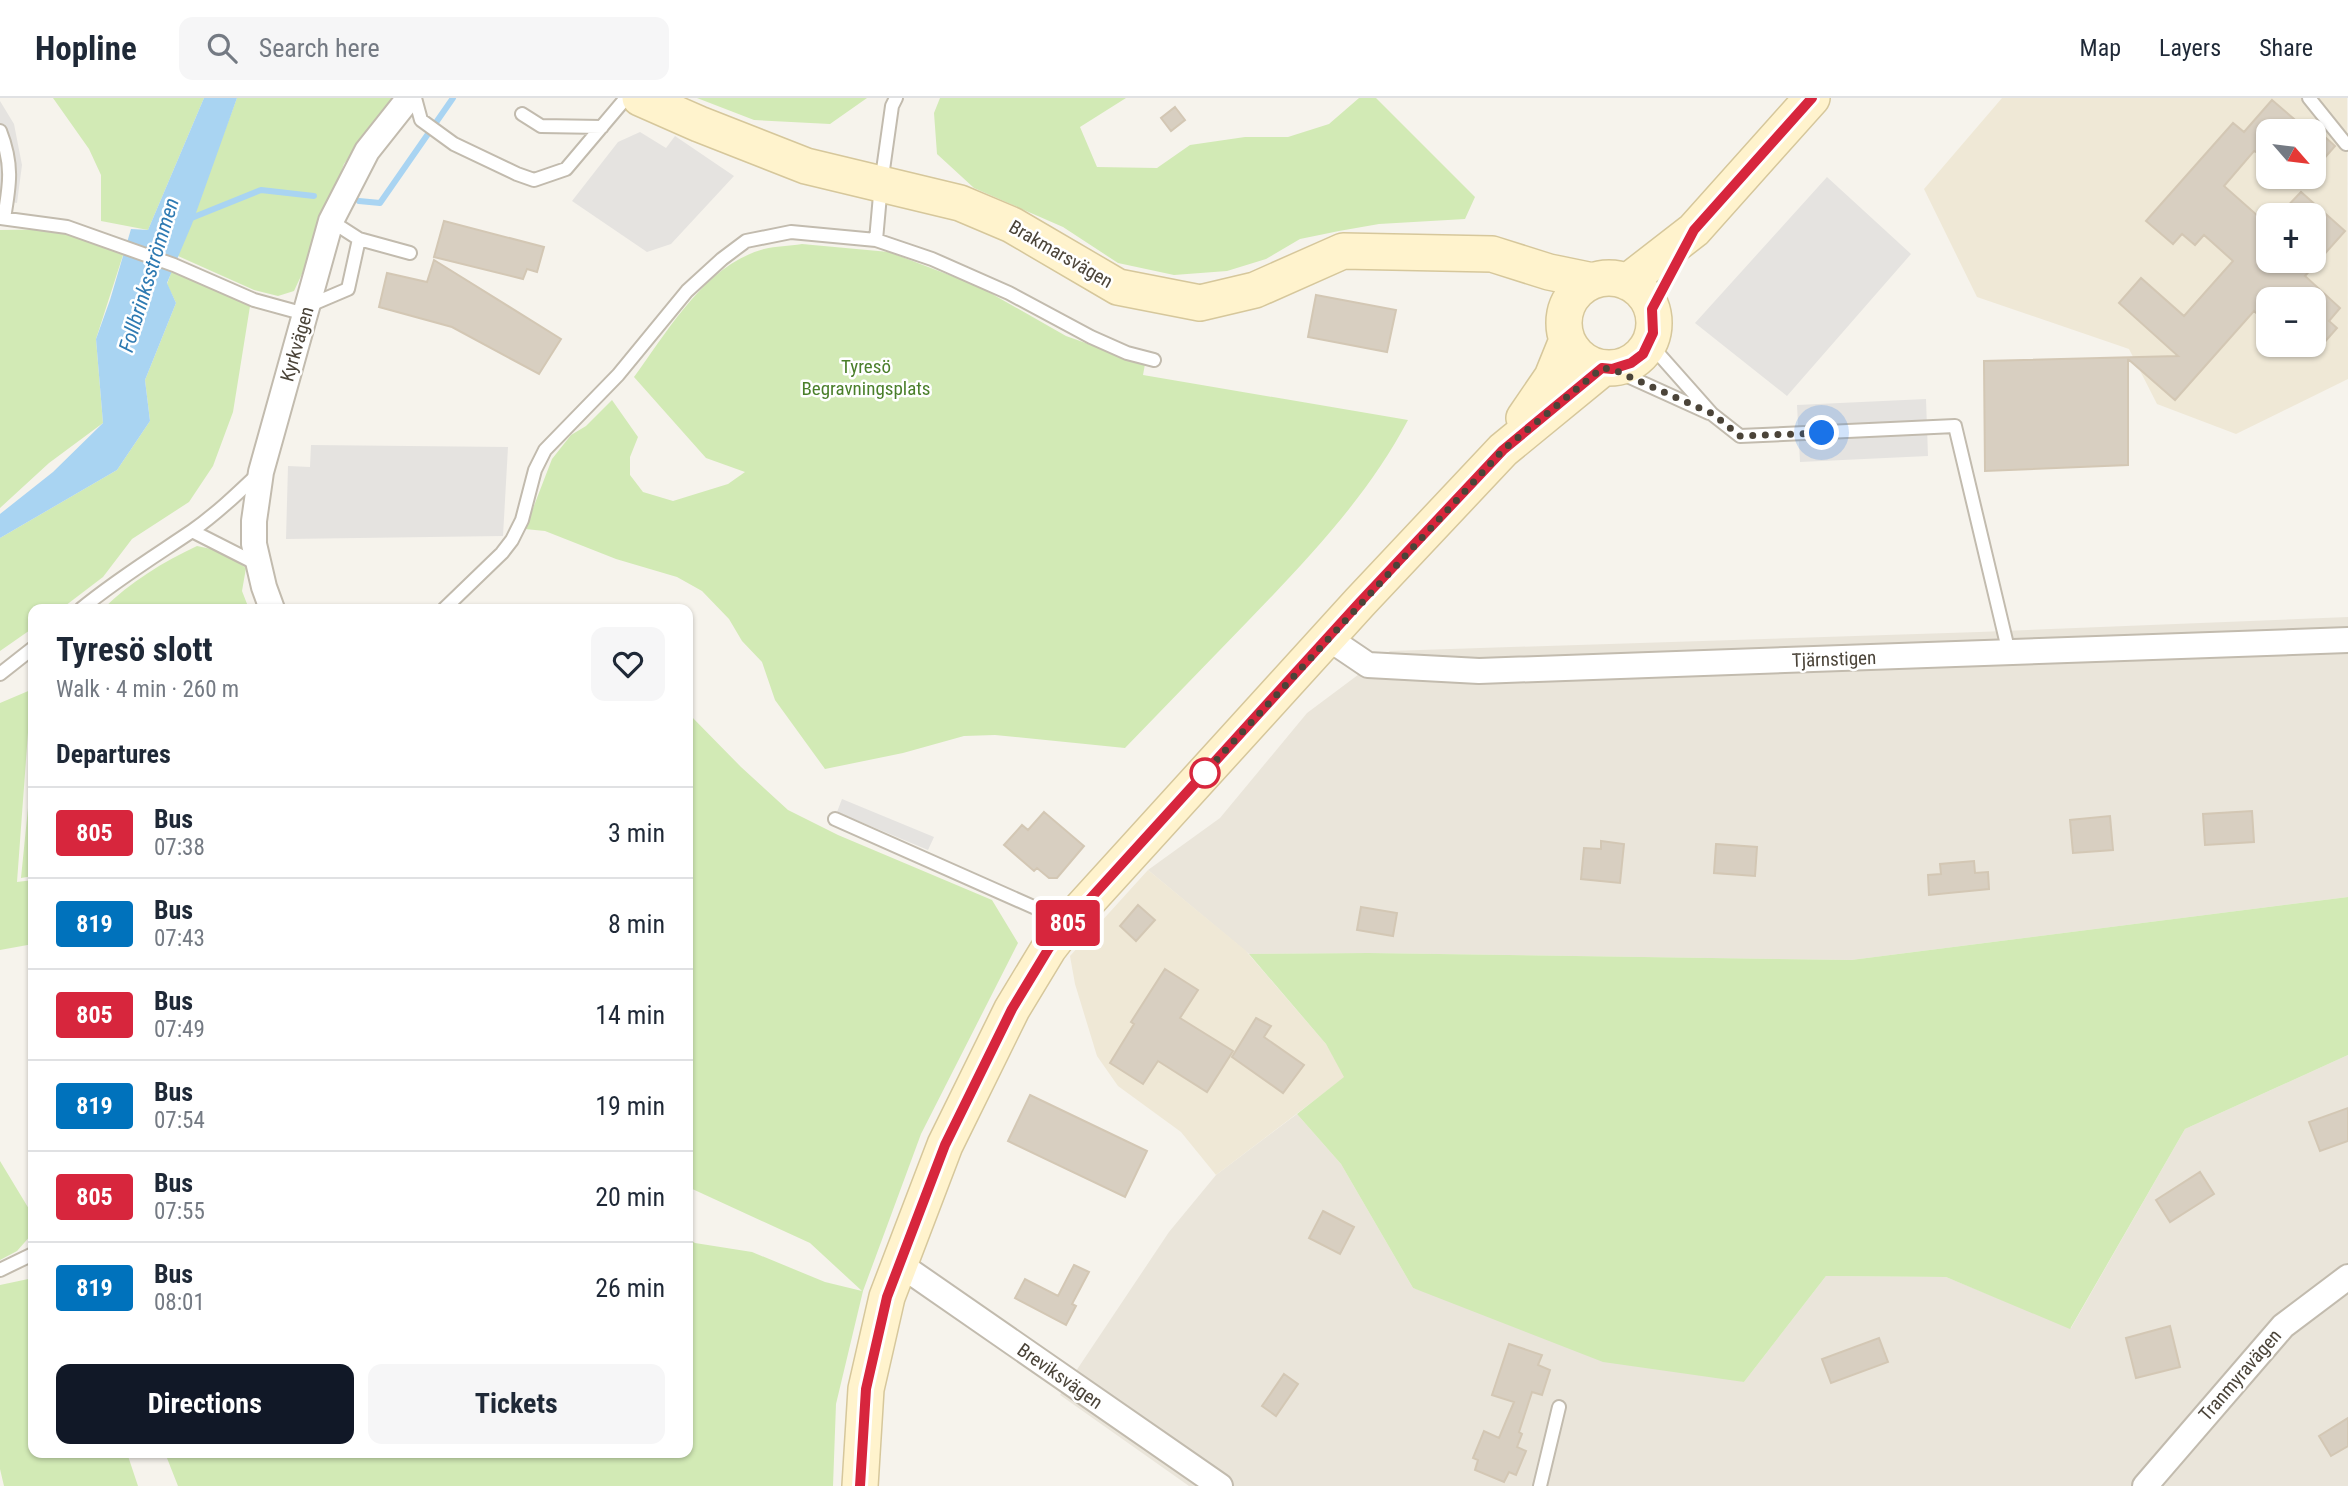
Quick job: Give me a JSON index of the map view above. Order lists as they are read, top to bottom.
{
  "streets": {
    "main road": ["Brakmarsvägen"],
    "street": [
      "Kyrkvägen",
      "Tjärnstigen",
      "Tranmyravägen",
      "Breviksvägen"
    ]
  },
  "water": ["Follbrinksströmmen"],
  "parks": ["Tyresö Begravningsplats"],
  "lines": ["bus line 805"],
  "north": "bottom right",
  "page": {
    "header": "Hopline",
    "search": "Search here",
    "nav": ["Map", "Layers", "Share"],
    "on_map": "805",
    "map_buttons": ["+", "−"],
    "heading": [
      ["Tyresö slott", "Walk · 4 min · 260 m"],
      "Departures"
    ],
    "list": [
      {
        "mark": "805",
        "name": "Bus",
        "note": "07:38",
        "value": "3 min"
      },
      {
        "mark": "819",
        "name": "Bus",
        "note": "07:43",
        "value": "8 min"
      },
      {
        "mark": "805",
        "name": "Bus",
        "note": "07:49",
        "value": "14 min"
      },
      {
        "mark": "819",
        "name": "Bus",
        "note": "07:54",
        "value": "19 min"
      },
      {
        "mark": "805",
        "name": "Bus",
        "note": "07:55",
        "value": "20 min"
      },
      {
        "mark": "819",
        "name": "Bus",
        "note": "08:01",
        "value": "26 min"
      }
    ],
    "buttons": ["Directions", "Tickets"]
  }
}
